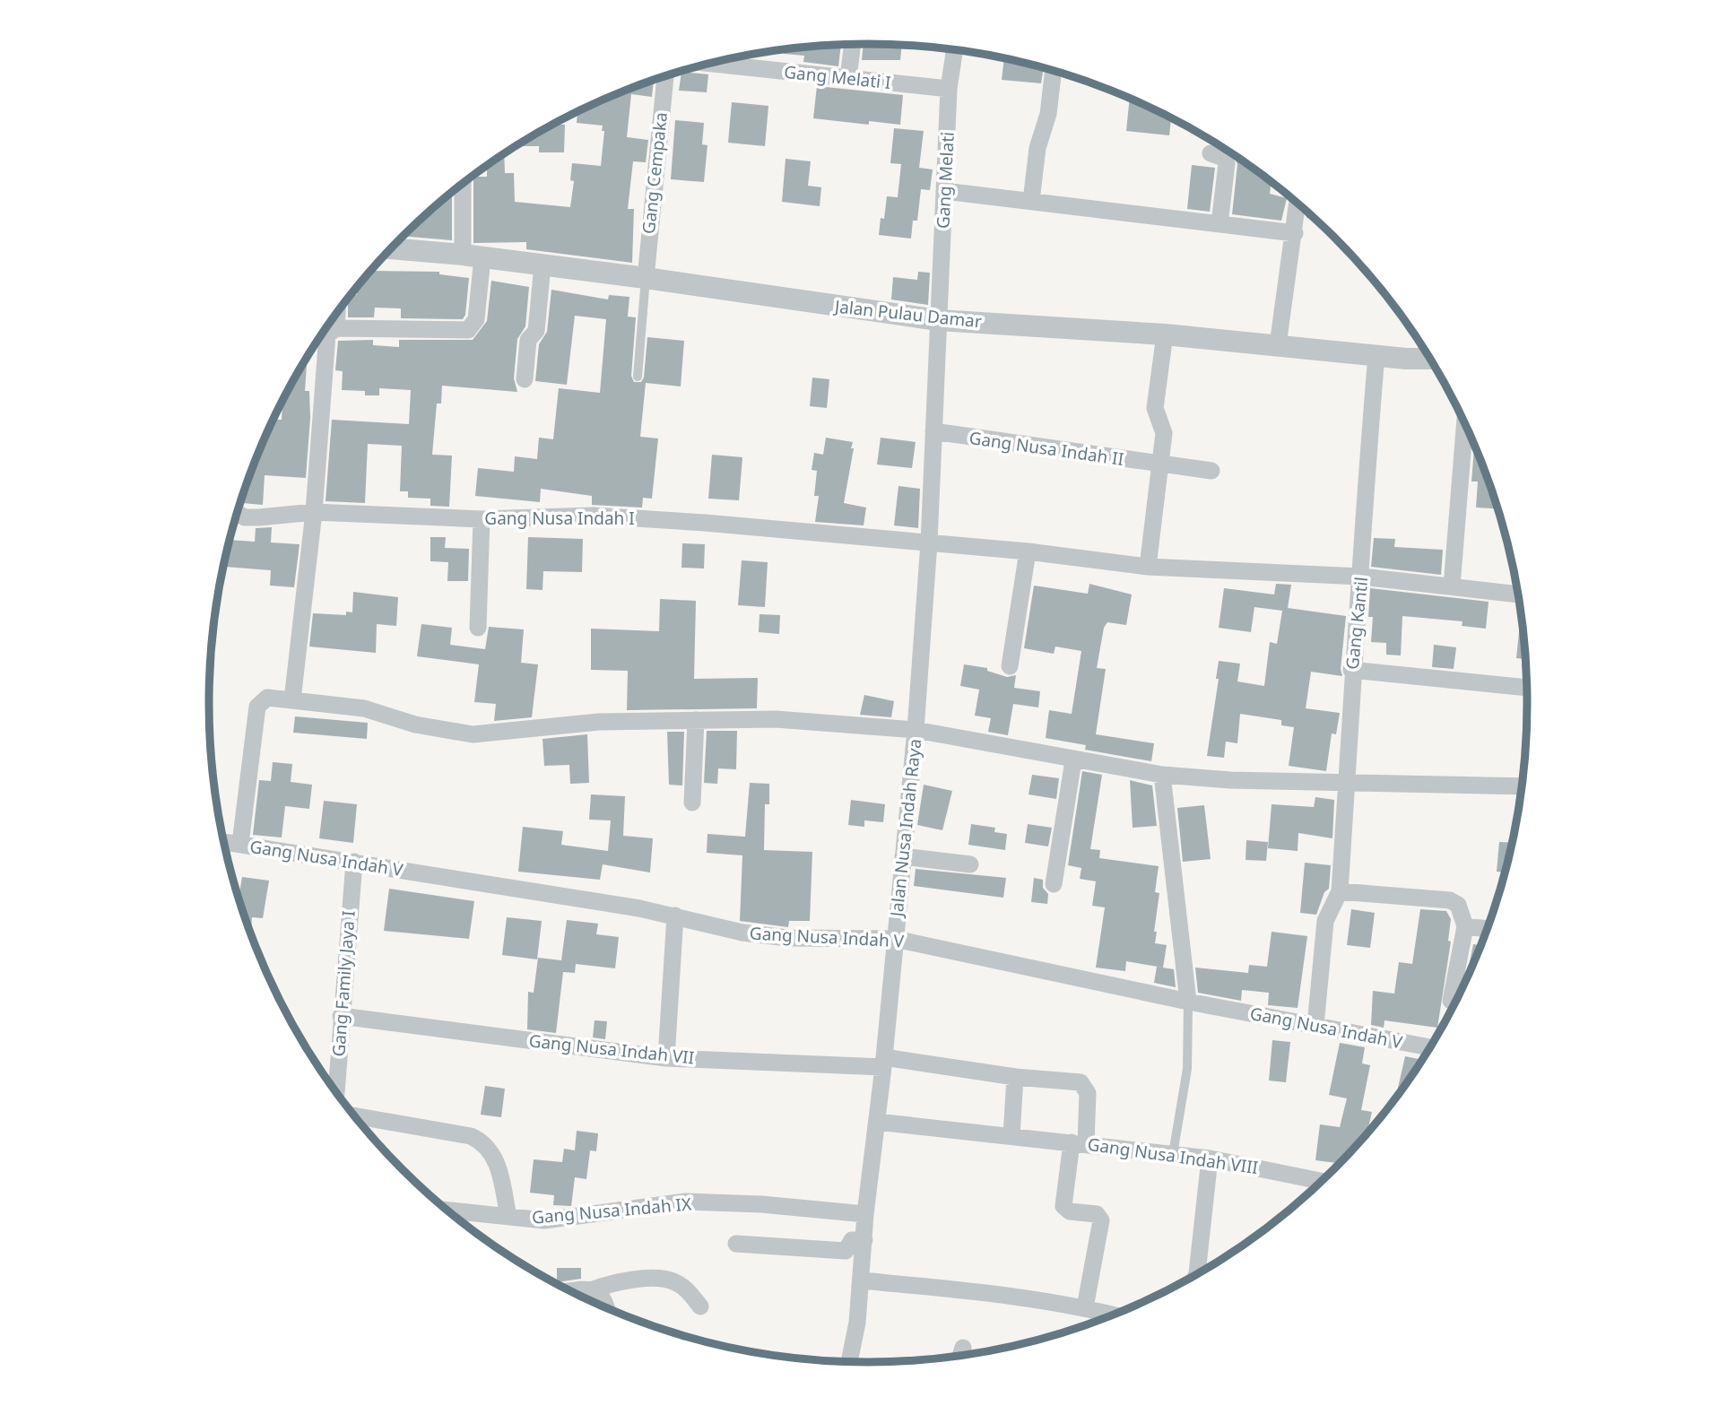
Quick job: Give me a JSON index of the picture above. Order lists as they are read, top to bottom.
{
  "streets": {
    "street": [
      "Gang Melati I",
      "Gang Cempaka",
      "Gang Melati",
      "Jalan Pulau Damar",
      "Gang Nusa Indah II",
      "Gang Nusa Indah I",
      "Gang Kantil",
      "Jalan Nusa Indah Raya",
      "Gang Nusa Indah V",
      "Gang Family Jaya I",
      "Gang Nusa Indah VII",
      "Gang Nusa Indah VIII",
      "Gang Nusa Indah IX"
    ]
  },
  "crossings": [
    ["Gang Melati I", "Gang Melati"],
    ["Gang Cempaka", "Jalan Pulau Damar"],
    ["Gang Melati", "Jalan Pulau Damar"],
    ["Gang Melati", "Jalan Nusa Indah Raya"],
    ["Jalan Pulau Damar", "Gang Kantil"],
    ["Jalan Pulau Damar", "Jalan Nusa Indah Raya"],
    ["Gang Nusa Indah II", "Jalan Nusa Indah Raya"],
    ["Gang Nusa Indah I", "Gang Kantil"],
    ["Gang Nusa Indah I", "Jalan Nusa Indah Raya"],
    ["Jalan Nusa Indah Raya", "Gang Nusa Indah V"],
    ["Jalan Nusa Indah Raya", "Gang Nusa Indah VII"],
    ["Jalan Nusa Indah Raya", "Gang Nusa Indah VIII"],
    ["Jalan Nusa Indah Raya", "Gang Nusa Indah IX"],
    ["Gang Nusa Indah V", "Gang Family Jaya I"],
    ["Gang Family Jaya I", "Gang Nusa Indah VII"]
  ]
}
